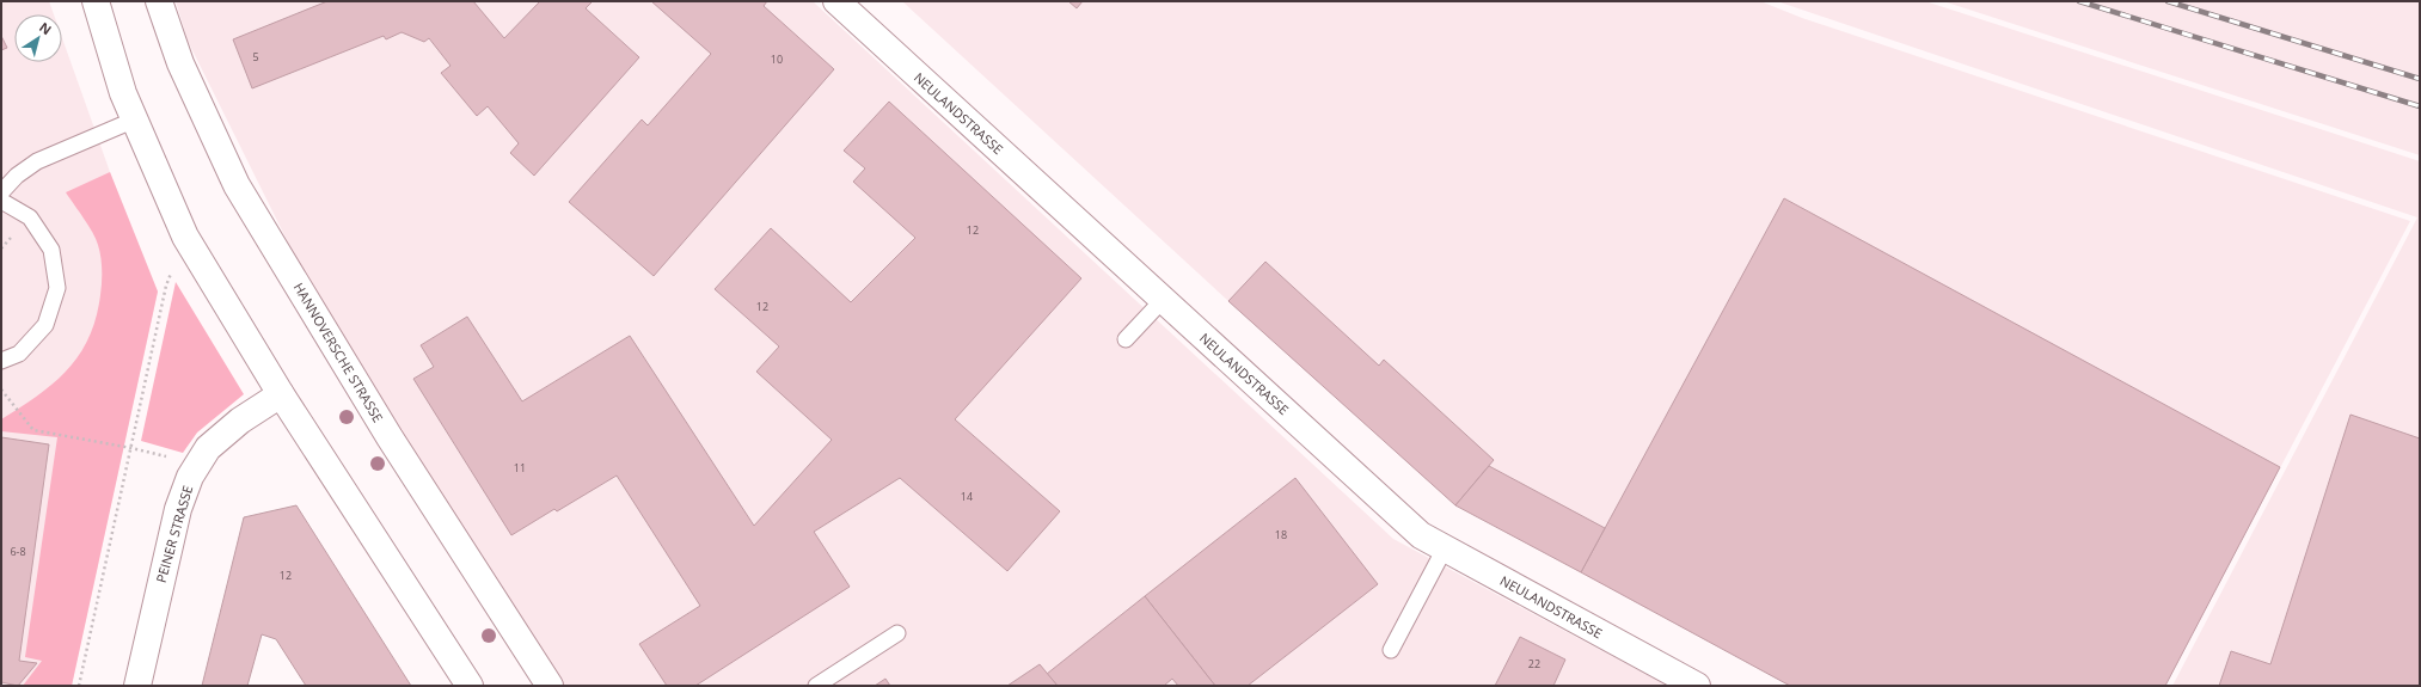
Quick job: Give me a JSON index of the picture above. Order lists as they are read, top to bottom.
{
  "streets": {
    "main road": ["NEULANDSTRASSE", "HANNOVERSCHE STRASSE", "PEINER STRASSE"]
  },
  "house_numbers": [
    "5",
    "10",
    "12",
    "12",
    "11",
    "14",
    "18",
    "6-8",
    "12",
    "22"
  ],
  "north": "top right"
}
